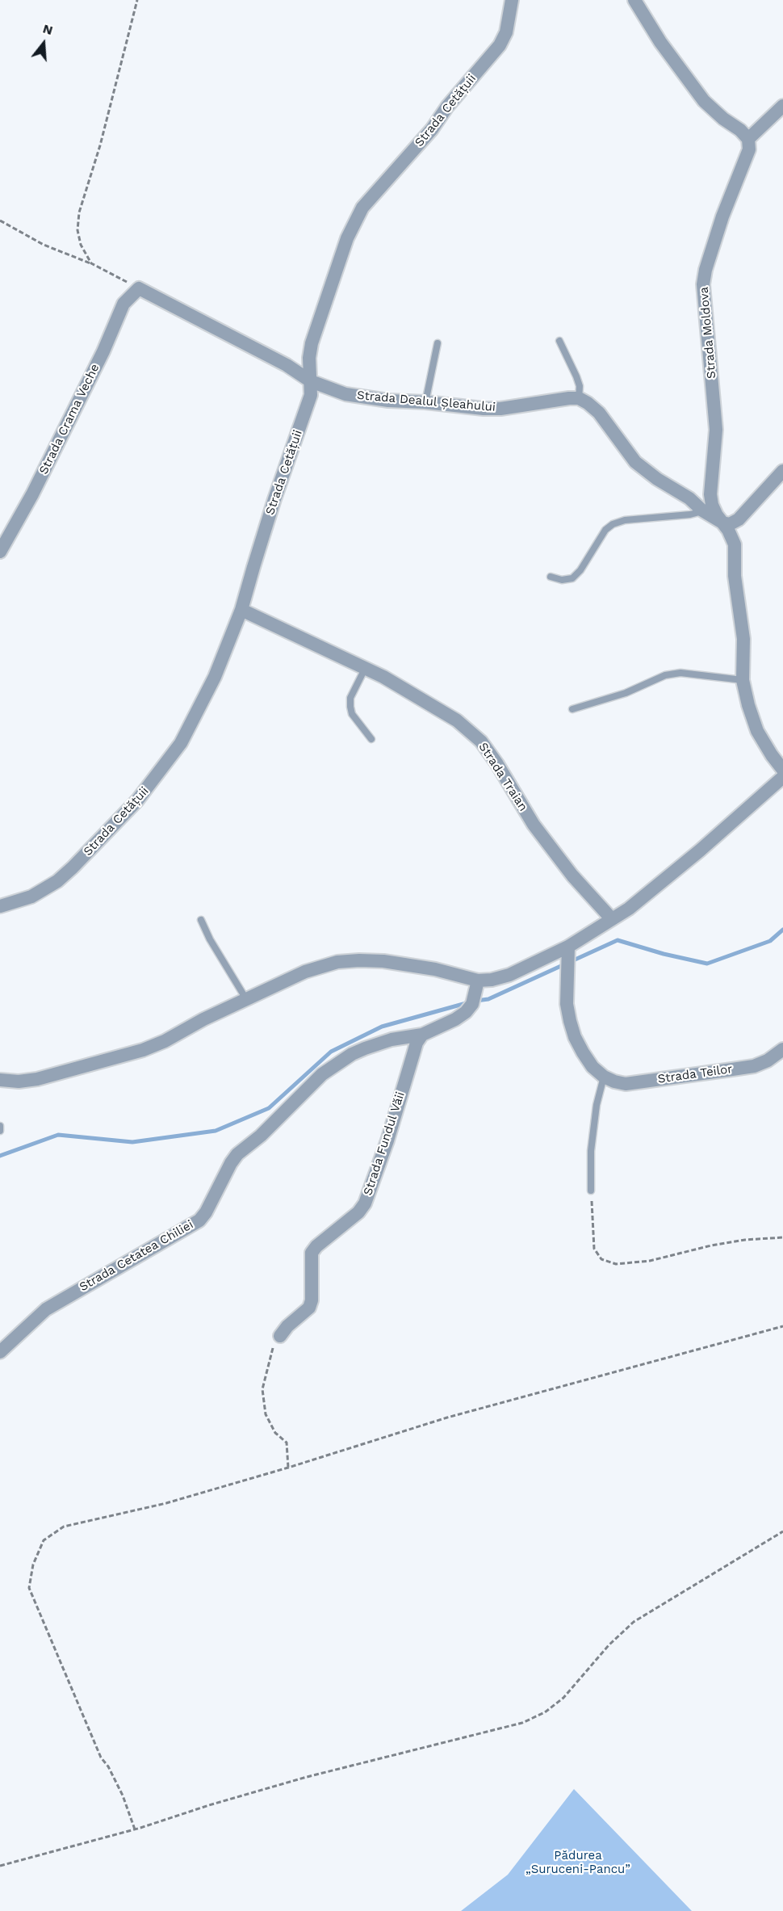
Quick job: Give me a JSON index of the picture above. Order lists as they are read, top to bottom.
{
  "streets": {
    "street": [
      "Strada Cetățuii",
      "Strada Moldova",
      "Strada Dealul Șleahului",
      "Strada Crama Veche",
      "Strada Traian",
      "Strada Teilor",
      "Strada Fundul Văii",
      "Strada Cetatea Chiliei"
    ]
  },
  "crossings": [
    ["Strada Cetățuii", "Strada Dealul Șleahului"],
    ["Strada Cetățuii", "Strada Traian"],
    ["Strada Dealul Șleahului", "Strada Crama Veche"],
    ["Strada Fundul Văii", "Strada Cetatea Chiliei"]
  ],
  "parks": ["Pădurea „Suruceni-Pancu”"],
  "north": "top"
}
